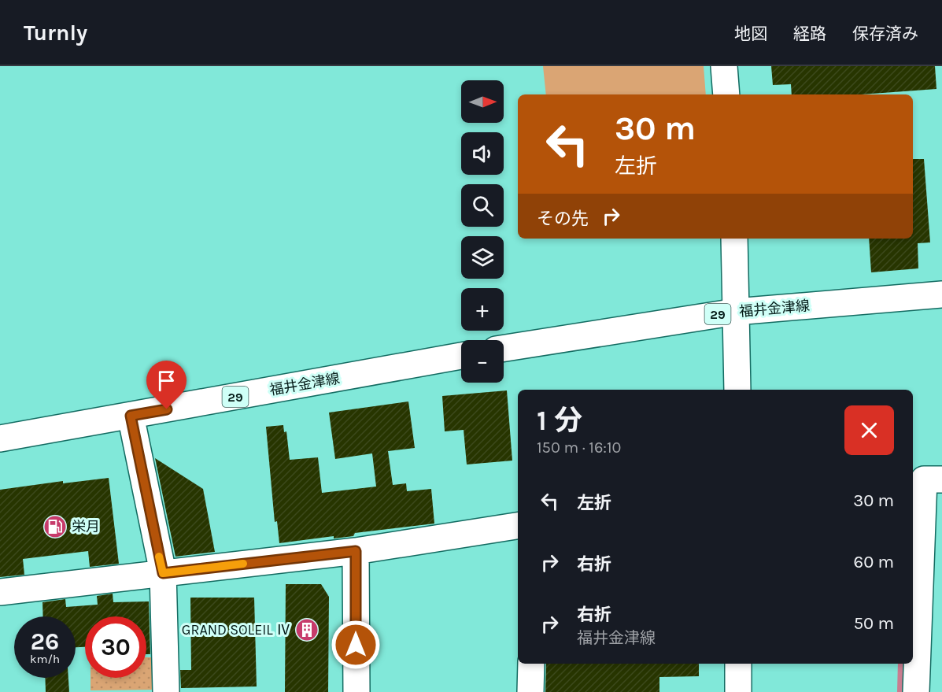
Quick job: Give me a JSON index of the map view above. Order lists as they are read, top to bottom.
{
  "streets": {
    "street": ["福井金津線", "29"]
  },
  "places": {
    "fuel station": ["栄月"],
    "building": ["GRAND SOLEIL Ⅳ"]
  },
  "north": "right",
  "page": {
    "header": "Turnly",
    "nav": ["地図", "経路", "保存済み"],
    "map_buttons": ["+", "−"],
    "turn": ["30 m", "左折"],
    "then": "その先",
    "heading": ["1 分", "150 m · 16:10"],
    "list": [
      {
        "name": "左折",
        "value": "30 m"
      },
      {
        "name": "右折",
        "value": "60 m"
      },
      {
        "name": "右折",
        "note": "福井金津線",
        "value": "50 m"
      }
    ],
    "speed": "26 km/h",
    "limit": "30"
  }
}
